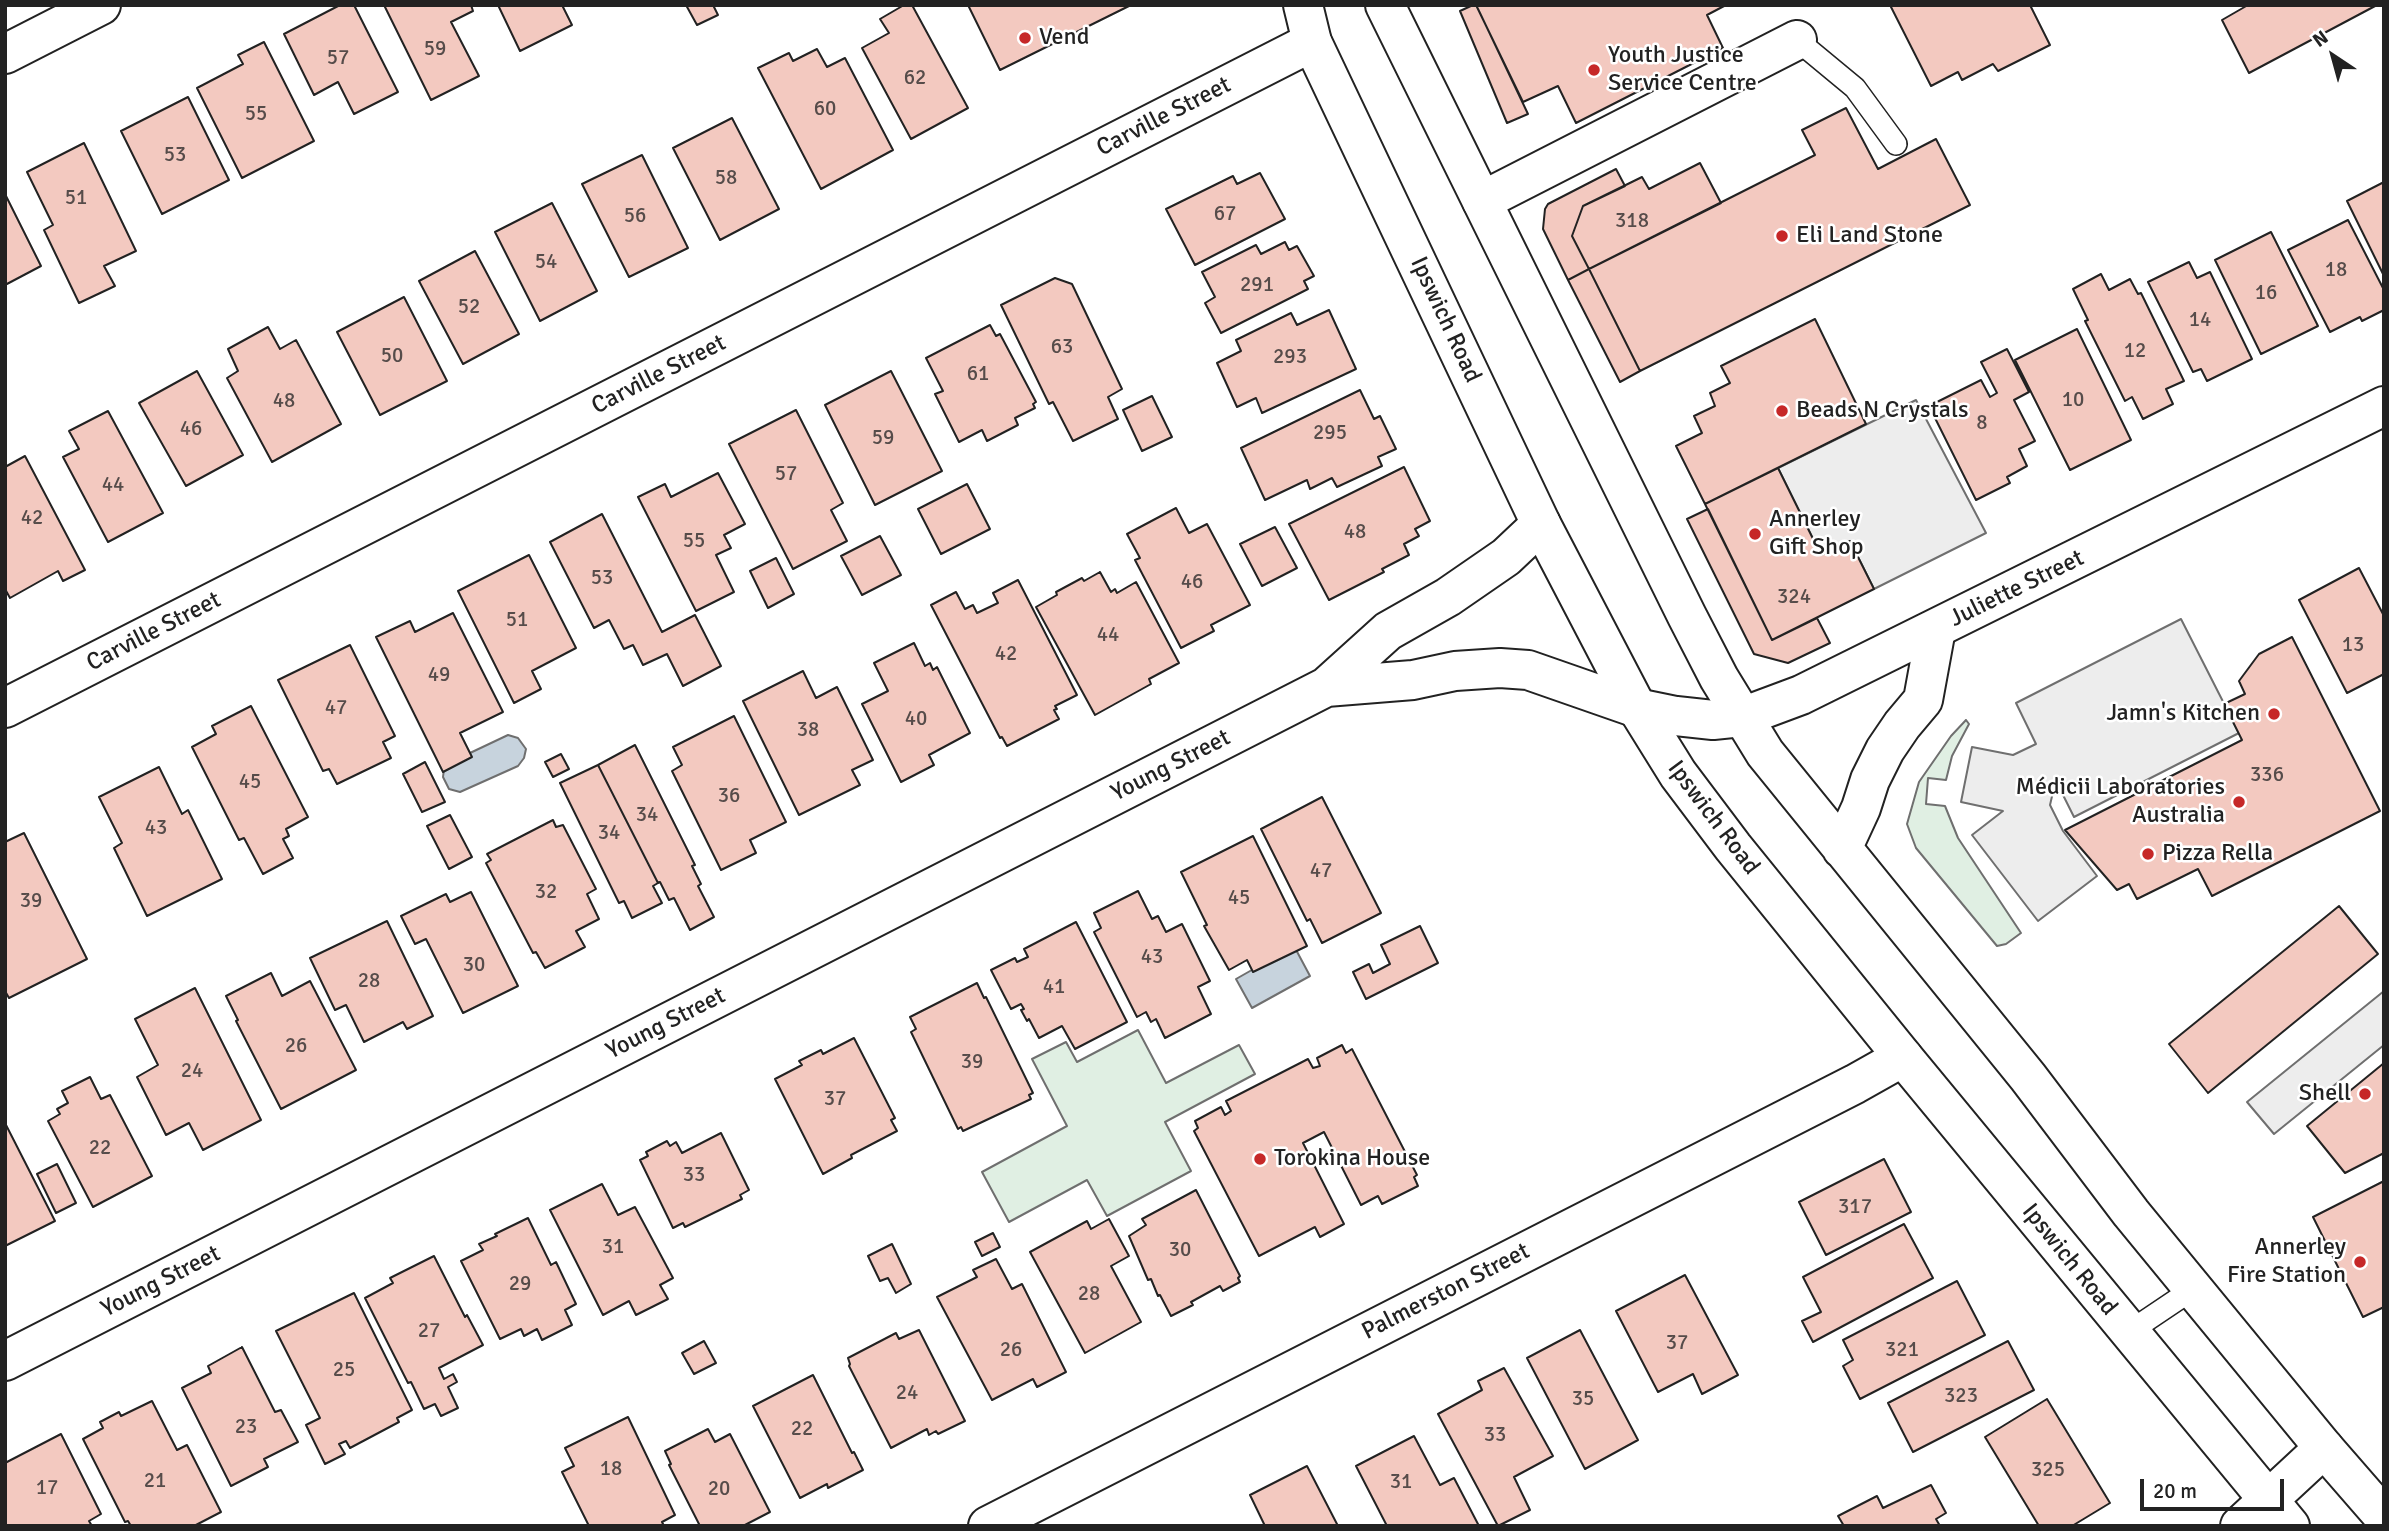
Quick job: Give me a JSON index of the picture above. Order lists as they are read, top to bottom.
{
  "streets": {
    "main road": [
      "Carville Street",
      "Ipswich Road",
      "Juliette Street",
      "Young Street",
      "Palmerston Street"
    ]
  },
  "crossings": [
    ["Carville Street", "Ipswich Road"],
    ["Ipswich Road", "Juliette Street"],
    ["Ipswich Road", "Young Street"],
    ["Ipswich Road", "Palmerston Street"],
    ["Juliette Street", "Young Street"]
  ],
  "places": [
    "Vend",
    "Youth Justice Service Centre",
    "Eli Land Stone",
    "Beads N Crystals",
    "Annerley Gift Shop",
    "Jamn's Kitchen",
    "Médicii Laboratories Australia",
    "Pizza Rella",
    "Shell",
    "Torokina House",
    "Annerley Fire Station"
  ],
  "house_numbers": [
    "59",
    "57",
    "62",
    "60",
    "55",
    "53",
    "58",
    "51",
    "67",
    "56",
    "318",
    "54",
    "18",
    "291",
    "16",
    "52",
    "14",
    "63",
    "12",
    "50",
    "293",
    "61",
    "10",
    "48",
    "8",
    "46",
    "295",
    "59",
    "57",
    "44",
    "42",
    "48",
    "55",
    "53",
    "46",
    "324",
    "51",
    "44",
    "13",
    "42",
    "49",
    "47",
    "40",
    "38",
    "336",
    "45",
    "36",
    "34",
    "43",
    "34",
    "47",
    "32",
    "45",
    "39",
    "43",
    "30",
    "28",
    "41",
    "26",
    "39",
    "24",
    "37",
    "22",
    "33",
    "317",
    "31",
    "30",
    "29",
    "28",
    "27",
    "37",
    "26",
    "321",
    "25",
    "24",
    "323",
    "35",
    "23",
    "22",
    "33",
    "18",
    "325",
    "21",
    "31",
    "17",
    "20"
  ],
  "scale_bar": "20 m",
  "north": "top left"
}
